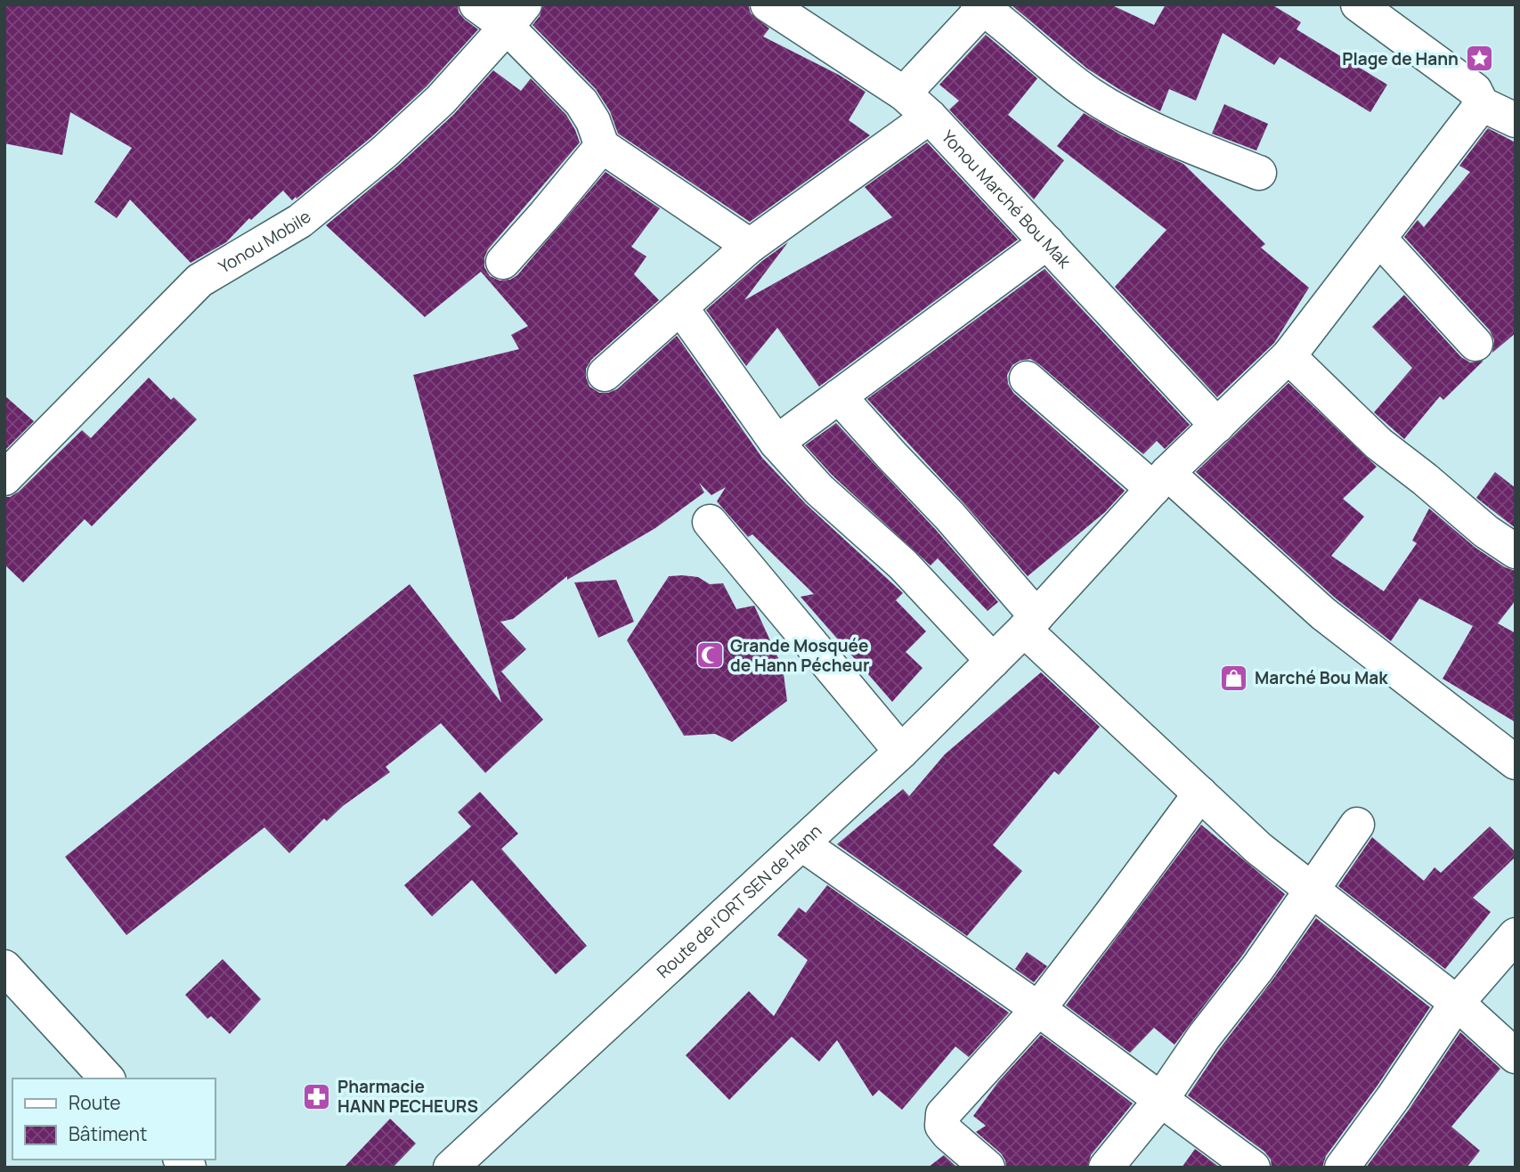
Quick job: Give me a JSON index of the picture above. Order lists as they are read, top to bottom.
{
  "streets": {
    "street": ["Yonou Marché Bou Mak", "Yonou Mobile", "Route de l'ORT SEN de Hann"]
  },
  "crossings": [
    ["Yonou Marché Bou Mak", "Route de l'ORT SEN de Hann"]
  ],
  "places": {
    "place": ["Plage de Hann"],
    "mosque": ["Grande Mosquée de Hann Pécheur"],
    "shop": ["Marché Bou Mak"],
    "pharmacy": ["Pharmacie HANN PECHEURS"]
  },
  "legend": ["Route", "Bâtiment"]
}
